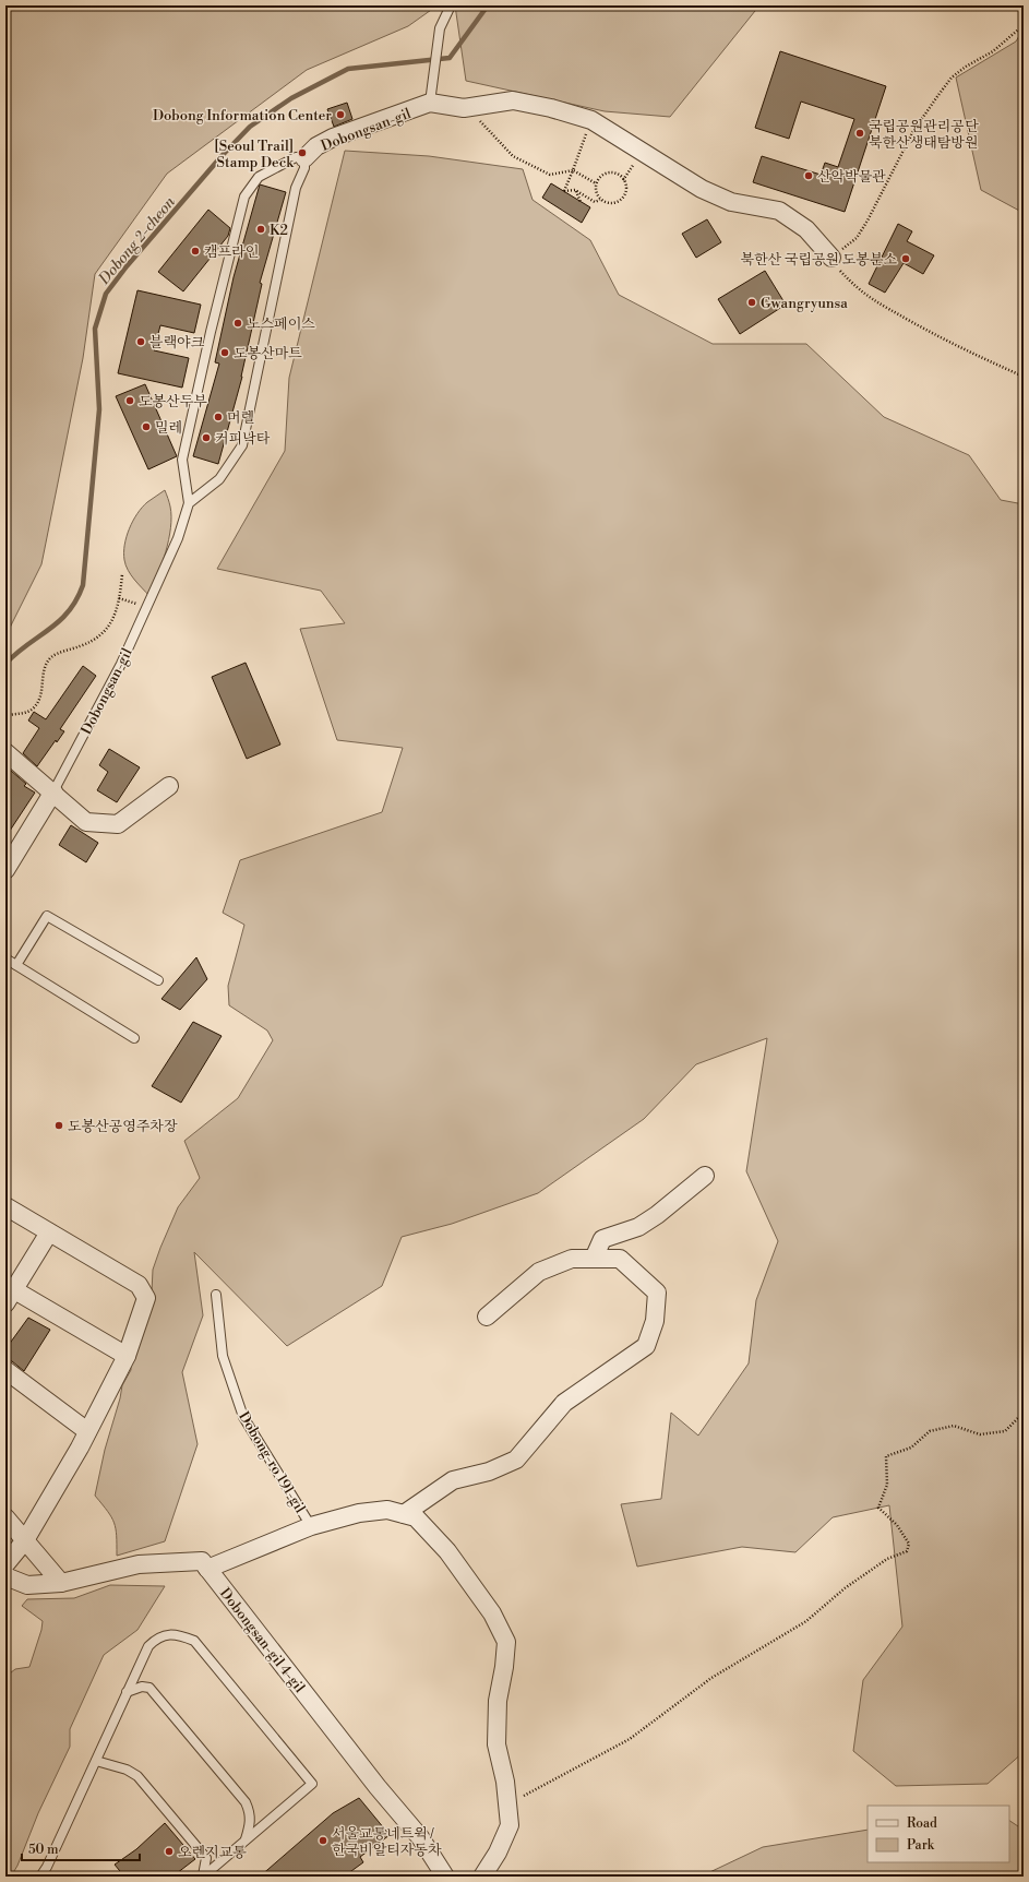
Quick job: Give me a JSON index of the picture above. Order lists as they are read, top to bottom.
{
  "streets": {
    "street": ["Dobongsan-gil", "Dobong-ro 191-gil", "Dobongsan-gil 4-gil"]
  },
  "crossings": [
    ["Dobong-ro 191-gil", "Dobongsan-gil 4-gil"]
  ],
  "water": ["Dobong 2-cheon"],
  "places": [
    "Dobong Information Center",
    "국립공원관리공단 북한산생태탐방원",
    "[Seoul Trail] Stamp Deck",
    "산악박물관",
    "K2",
    "캠프라인",
    "북한산 국립공원 도봉분소",
    "Gwangryunsa",
    "노스페이스",
    "블랙야크",
    "도봉산마트",
    "도봉산두부",
    "머렐",
    "밀레",
    "커피낙타",
    "도봉산공영주차장",
    "서울교통네트윅 / 한국비알티자동차",
    "오렌지교통"
  ],
  "legend": ["Road", "Park"],
  "scale_bar": "50 m"
}
